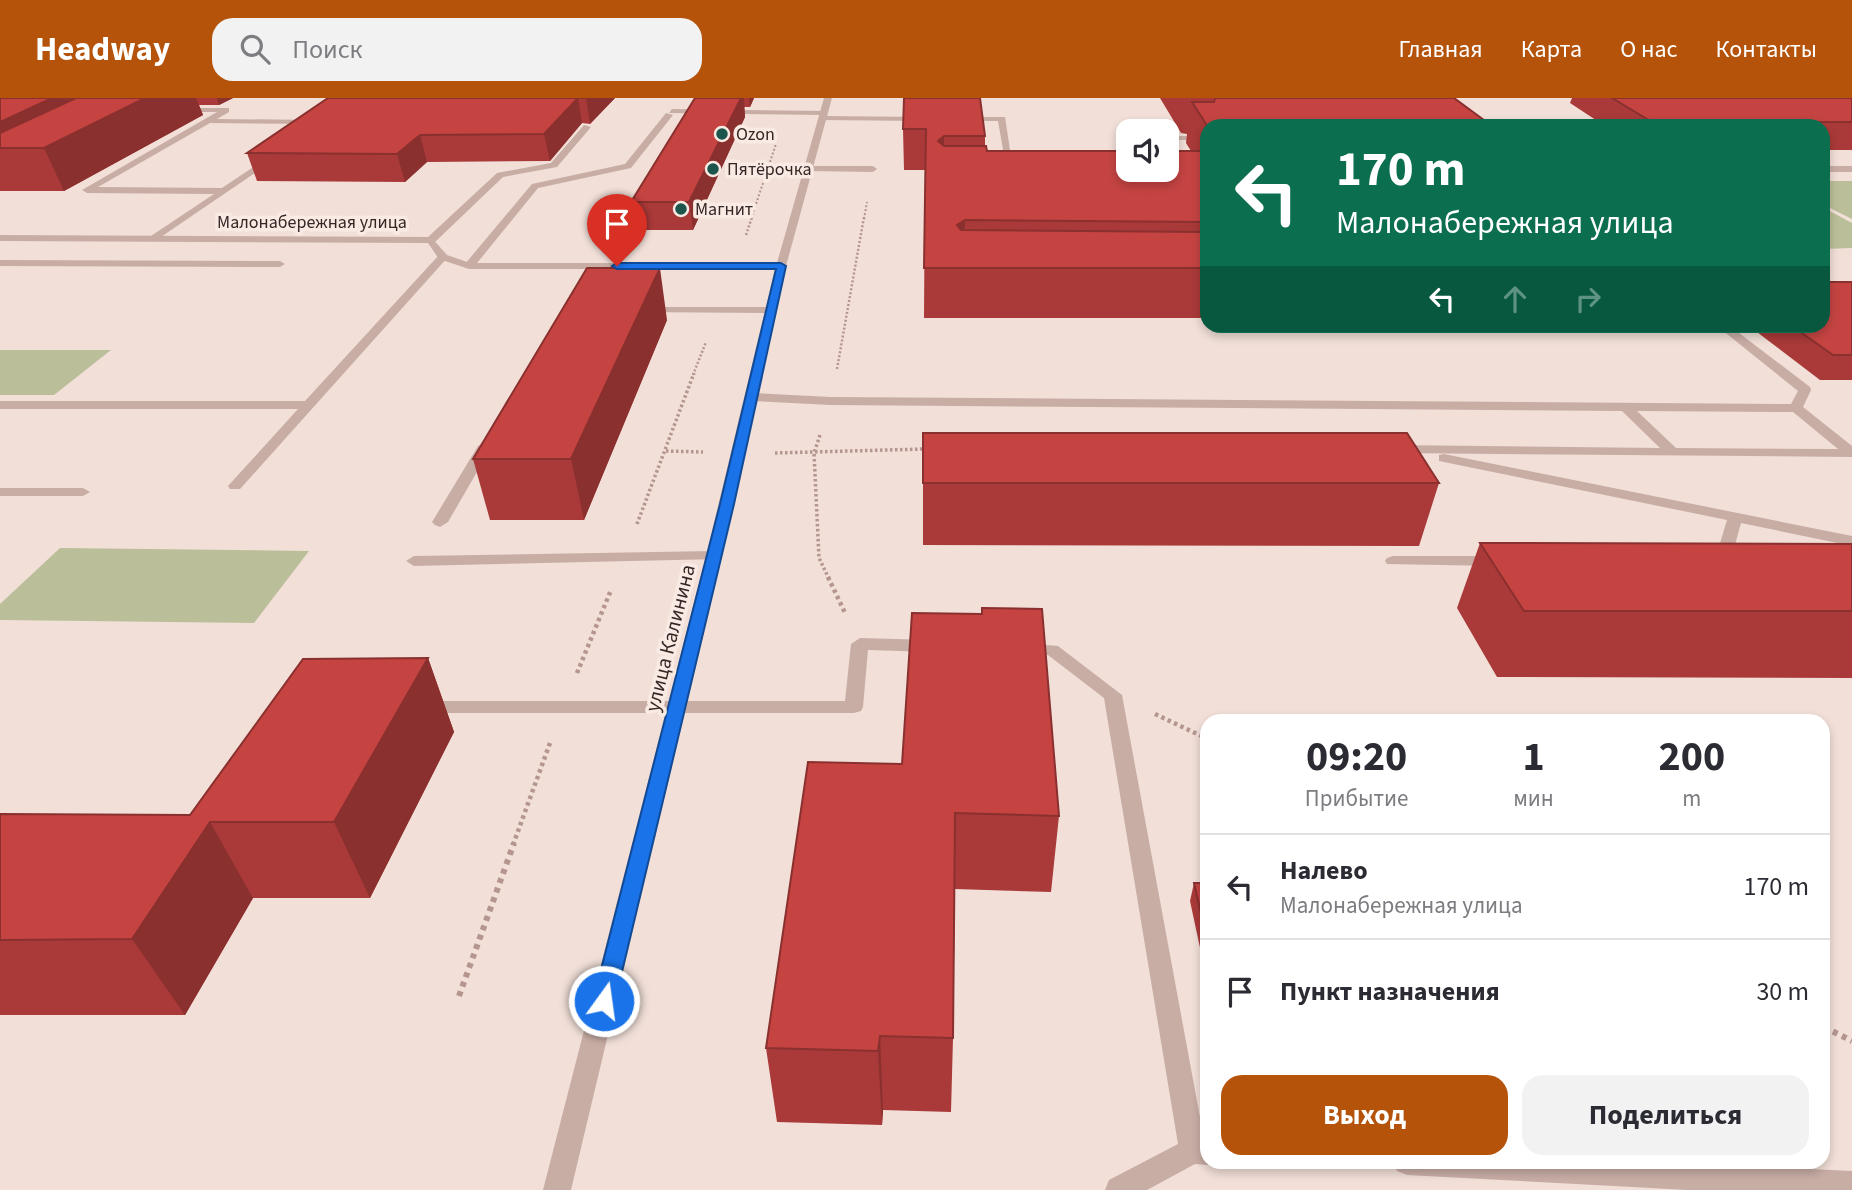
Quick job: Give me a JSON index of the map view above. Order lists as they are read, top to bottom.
{
  "streets": {
    "street": ["Малонабережная улица", "улица Калинина"]
  },
  "places": ["Ozon", "Пятёрочка", "Магнит"],
  "page": {
    "header": "Headway",
    "search": "Поиск",
    "nav": [
      "Главная",
      "Карта",
      "О нас",
      "Контакты"
    ],
    "turn": ["170 m", "Малонабережная улица"],
    "eta": [
      "09:20",
      "Прибытие",
      "1",
      "мин",
      "200",
      "m"
    ],
    "list": [
      {
        "name": "Налево",
        "note": "Малонабережная улица",
        "value": "170 m"
      },
      {
        "name": "Пункт назначения",
        "value": "30 m"
      }
    ],
    "buttons": ["Выход", "Поделиться"]
  }
}
